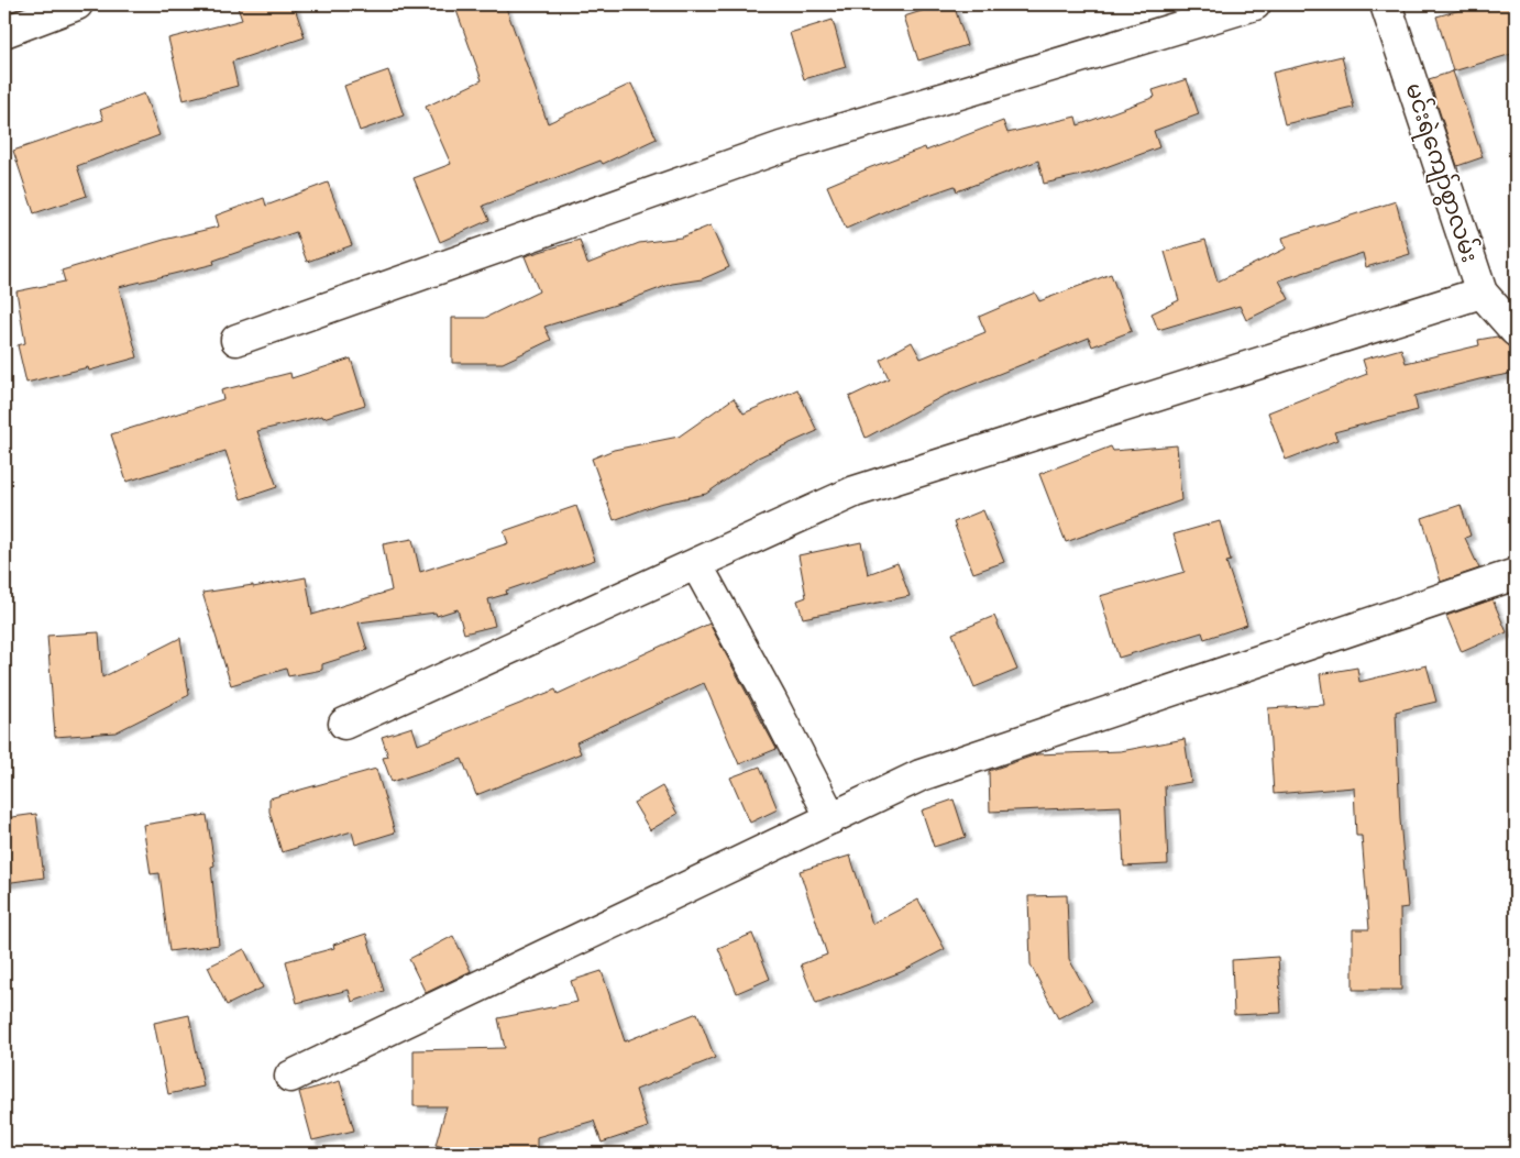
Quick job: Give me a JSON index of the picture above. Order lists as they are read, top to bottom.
{
  "streets": {
    "street": ["မင်းရဲကျော်စွာလမ်း"]
  }
}
